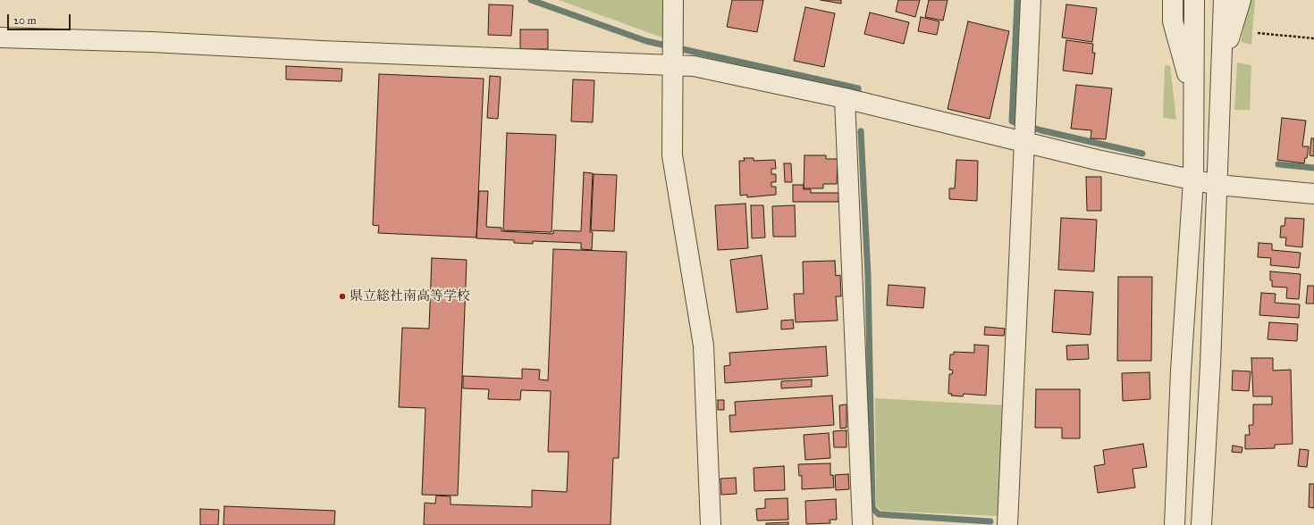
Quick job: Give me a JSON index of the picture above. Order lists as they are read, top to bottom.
{
  "places": ["県立総社南高等学校"],
  "scale_bar": "20 m"
}
